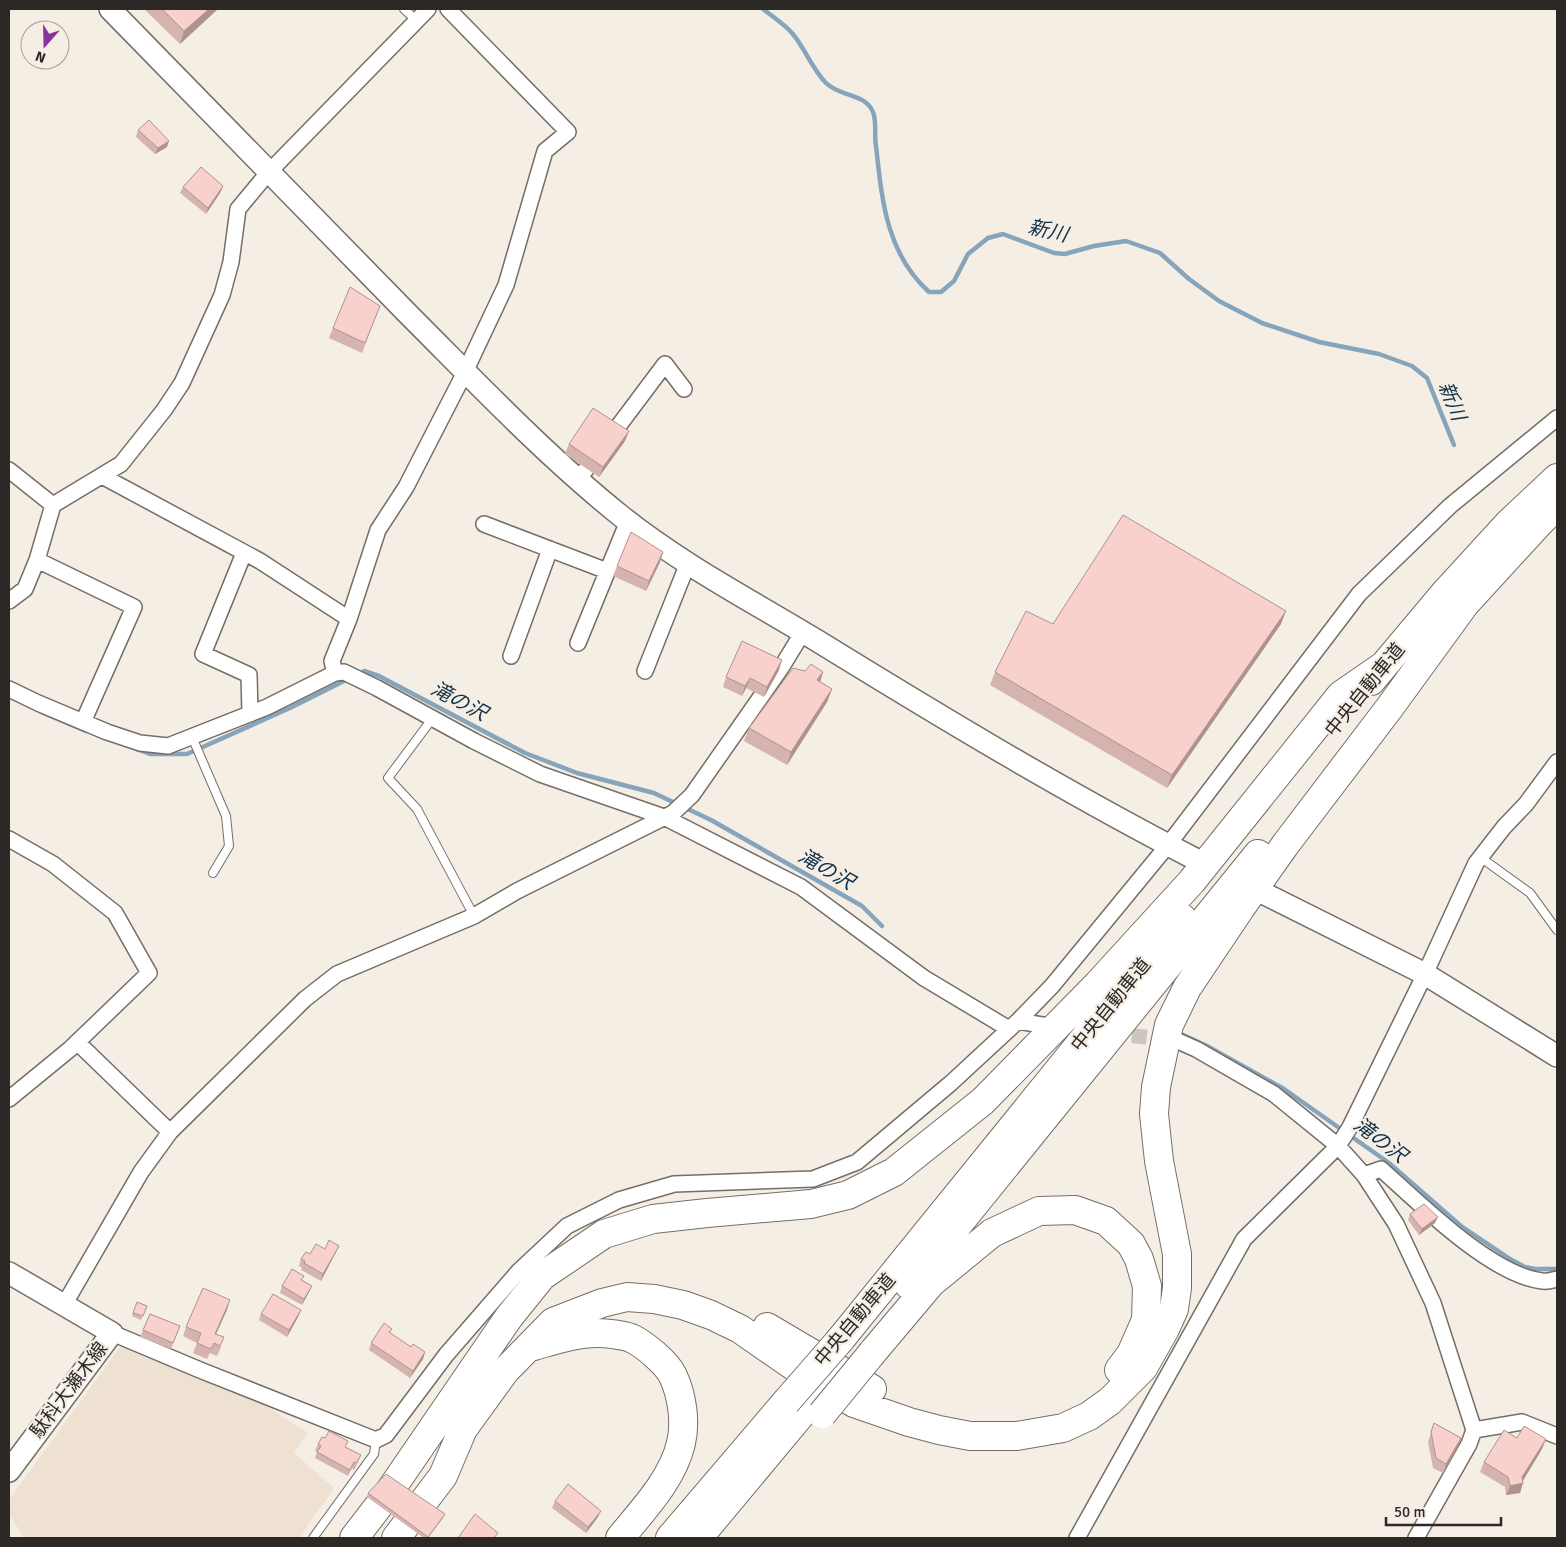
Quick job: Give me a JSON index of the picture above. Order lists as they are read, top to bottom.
{
  "streets": {
    "highway": ["中央自動車道"],
    "street": ["駄科大瀬木線"]
  },
  "water": ["新川", "滝の沢"],
  "scale_bar": "50 m",
  "north": "bottom"
}
